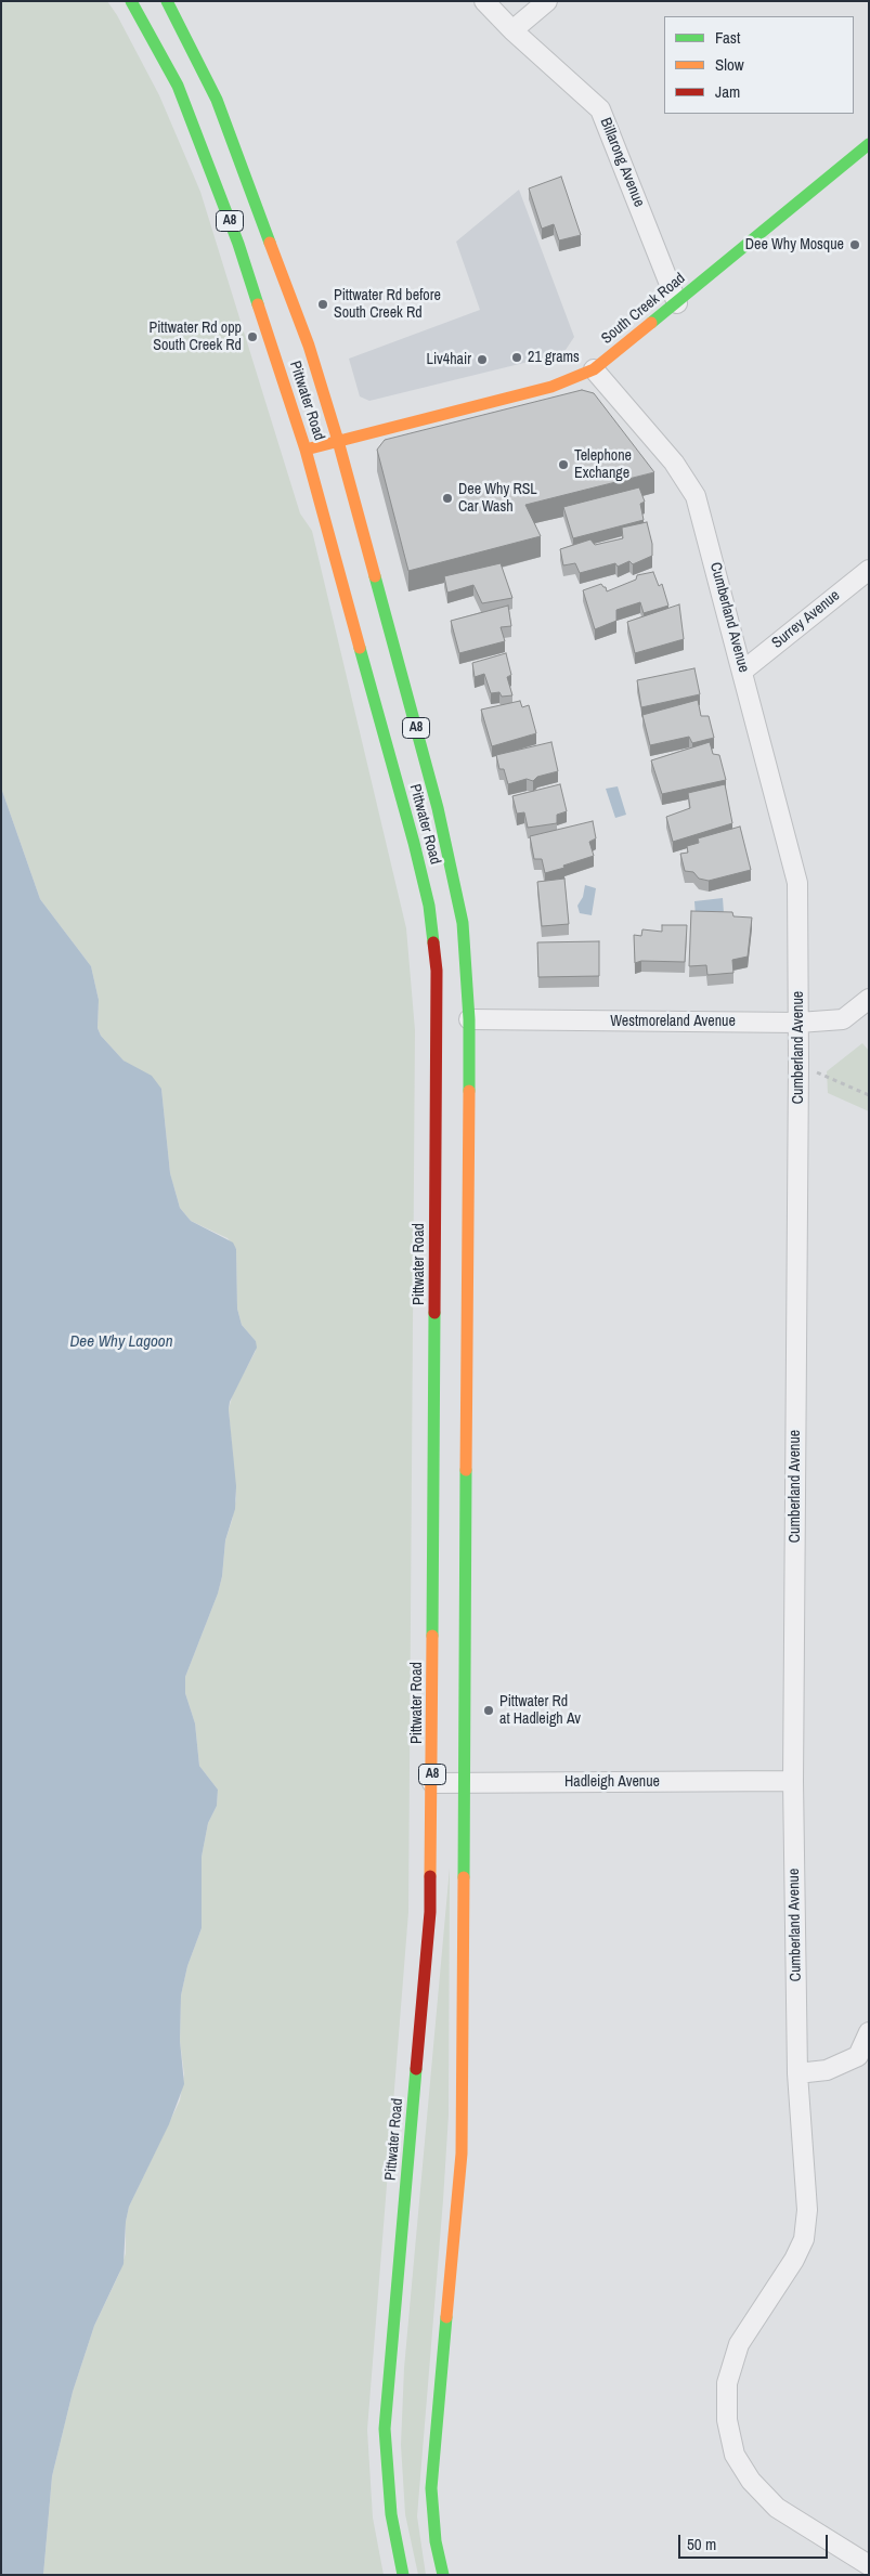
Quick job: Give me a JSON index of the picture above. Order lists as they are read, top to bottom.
{
  "streets": {
    "main road": ["A8", "South Creek Road", "Pittwater Road"],
    "street": [
      "Billarong Avenue",
      "Cumberland Avenue",
      "Surrey Avenue",
      "Westmoreland Avenue",
      "Hadleigh Avenue"
    ]
  },
  "crossings": [
    ["Billarong Avenue", "South Creek Road"],
    ["South Creek Road", "Pittwater Road"],
    ["South Creek Road", "Cumberland Avenue"],
    ["Pittwater Road", "Westmoreland Avenue"],
    ["Pittwater Road", "Hadleigh Avenue"],
    ["Cumberland Avenue", "Surrey Avenue"],
    ["Cumberland Avenue", "Westmoreland Avenue"],
    ["Cumberland Avenue", "Hadleigh Avenue"]
  ],
  "water": ["Dee Why Lagoon"],
  "places": [
    "Dee Why Mosque",
    "Pittwater Rd before South Creek Rd",
    "Pittwater Rd opp South Creek Rd",
    "21 grams",
    "Liv4hair",
    "Telephone Exchange",
    "Dee Why RSL Car Wash",
    "Pittwater Rd at Hadleigh Av"
  ],
  "legend": ["Fast", "Slow", "Jam"],
  "scale_bar": "50 m"
}
